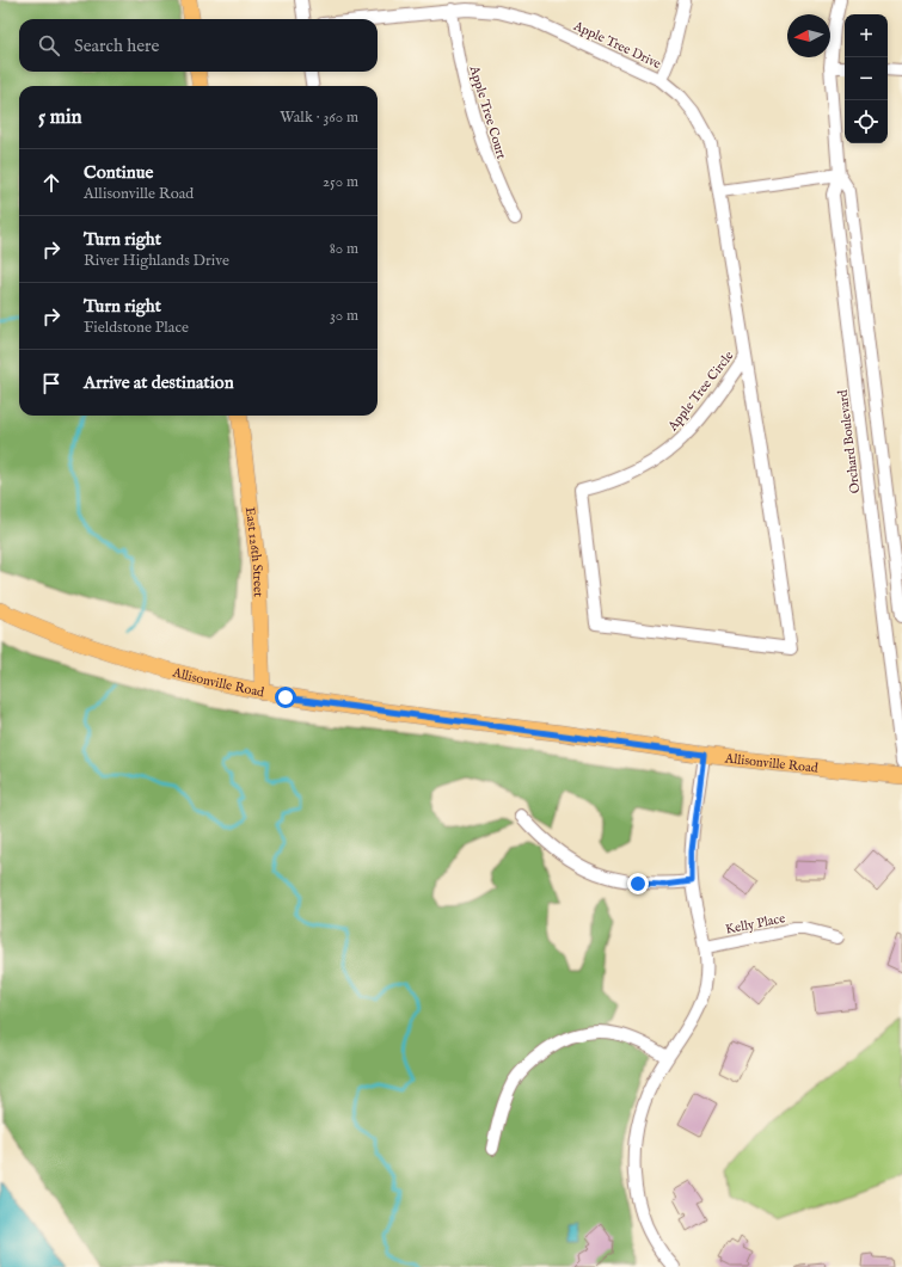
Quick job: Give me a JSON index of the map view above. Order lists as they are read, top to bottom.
{
  "streets": {
    "main road": ["East 126th Street", "Allisonville Road"],
    "street": [
      "Apple Tree Drive",
      "Apple Tree Court",
      "Apple Tree Circle",
      "Orchard Boulevard",
      "Kelly Place"
    ]
  },
  "crossings": [
    ["Apple Tree Drive", "Apple Tree Court"],
    ["Apple Tree Drive", "Apple Tree Circle"],
    ["East 126th Street", "Allisonville Road"]
  ],
  "north": "left",
  "page": {
    "map_buttons": ["+", "−"],
    "search": "Search here",
    "heading": ["5 min", "Walk · 360 m"],
    "list": [
      ["Continue", "Allisonville Road", "250 m"],
      ["Turn right", "River Highlands Drive", "80 m"],
      ["Turn right", "Fieldstone Place", "30 m"],
      "Arrive at destination"
    ]
  }
}
